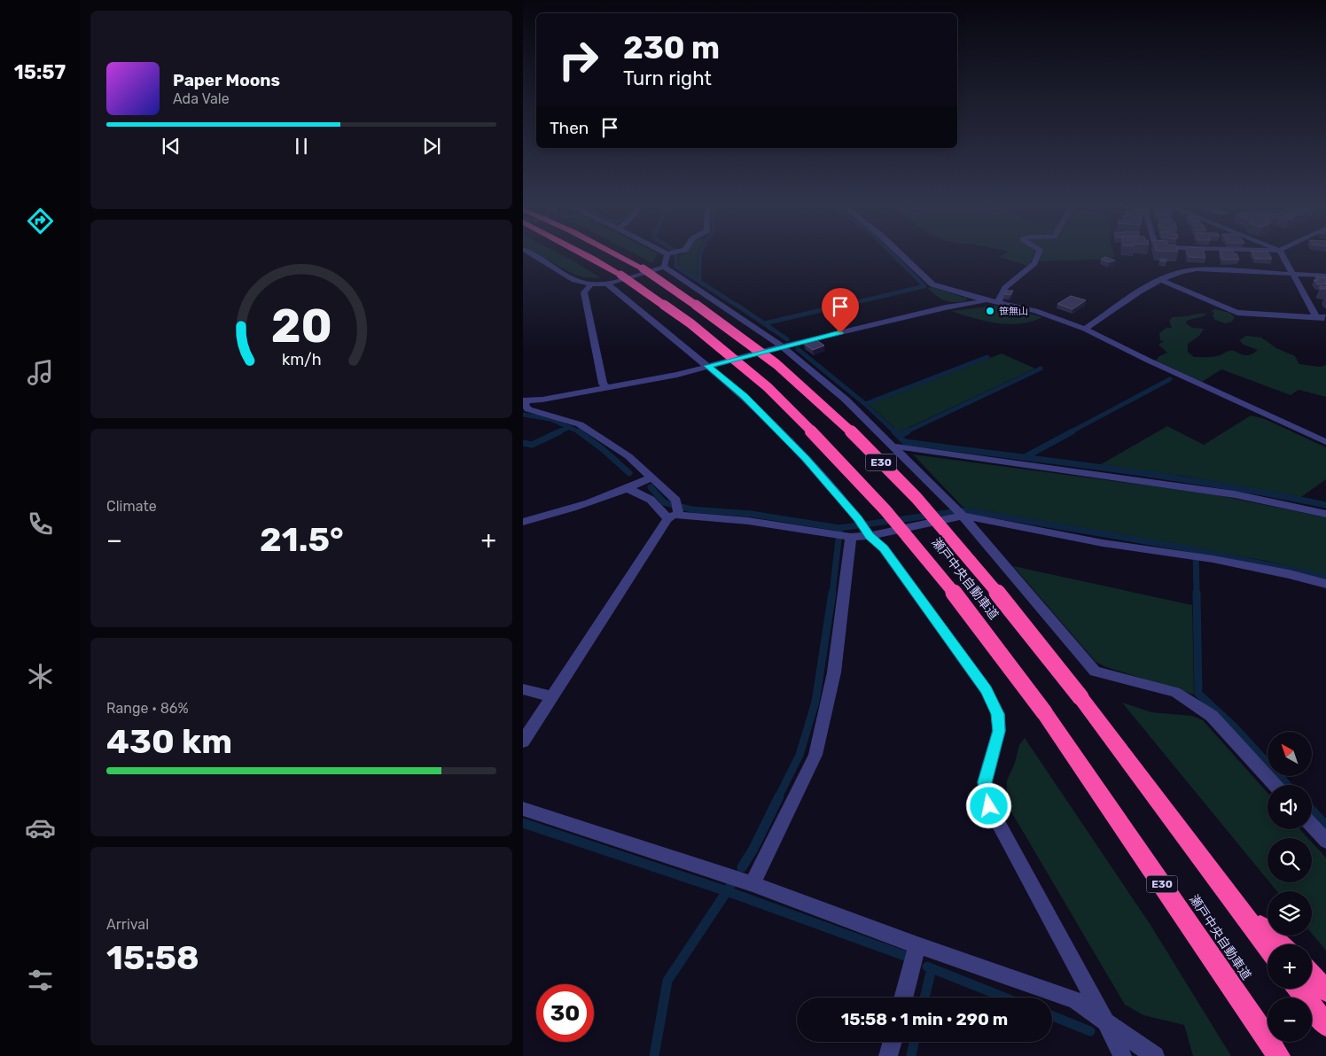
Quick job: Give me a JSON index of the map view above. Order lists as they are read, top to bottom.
{
  "streets": {
    "highway": ["E30", "瀬戸中央自動車道"]
  },
  "places": ["笹無山"],
  "north": "top left",
  "page": {
    "tabs": "15:57",
    "turn": ["230 m", "Turn right"],
    "song": ["Paper Moons", "Ada Vale"],
    "then": "Then",
    "tile": [
      "Climate",
      ["Range · 86%", "430 km"],
      ["Arrival", "15:58"]
    ],
    "heat": ["−", "21.5°", "+"],
    "map_buttons": ["+", "−"],
    "limit": "30",
    "trip": "15:58 · 1 min · 290 m",
    "gauge": ["20", "km/h"]
  }
}
